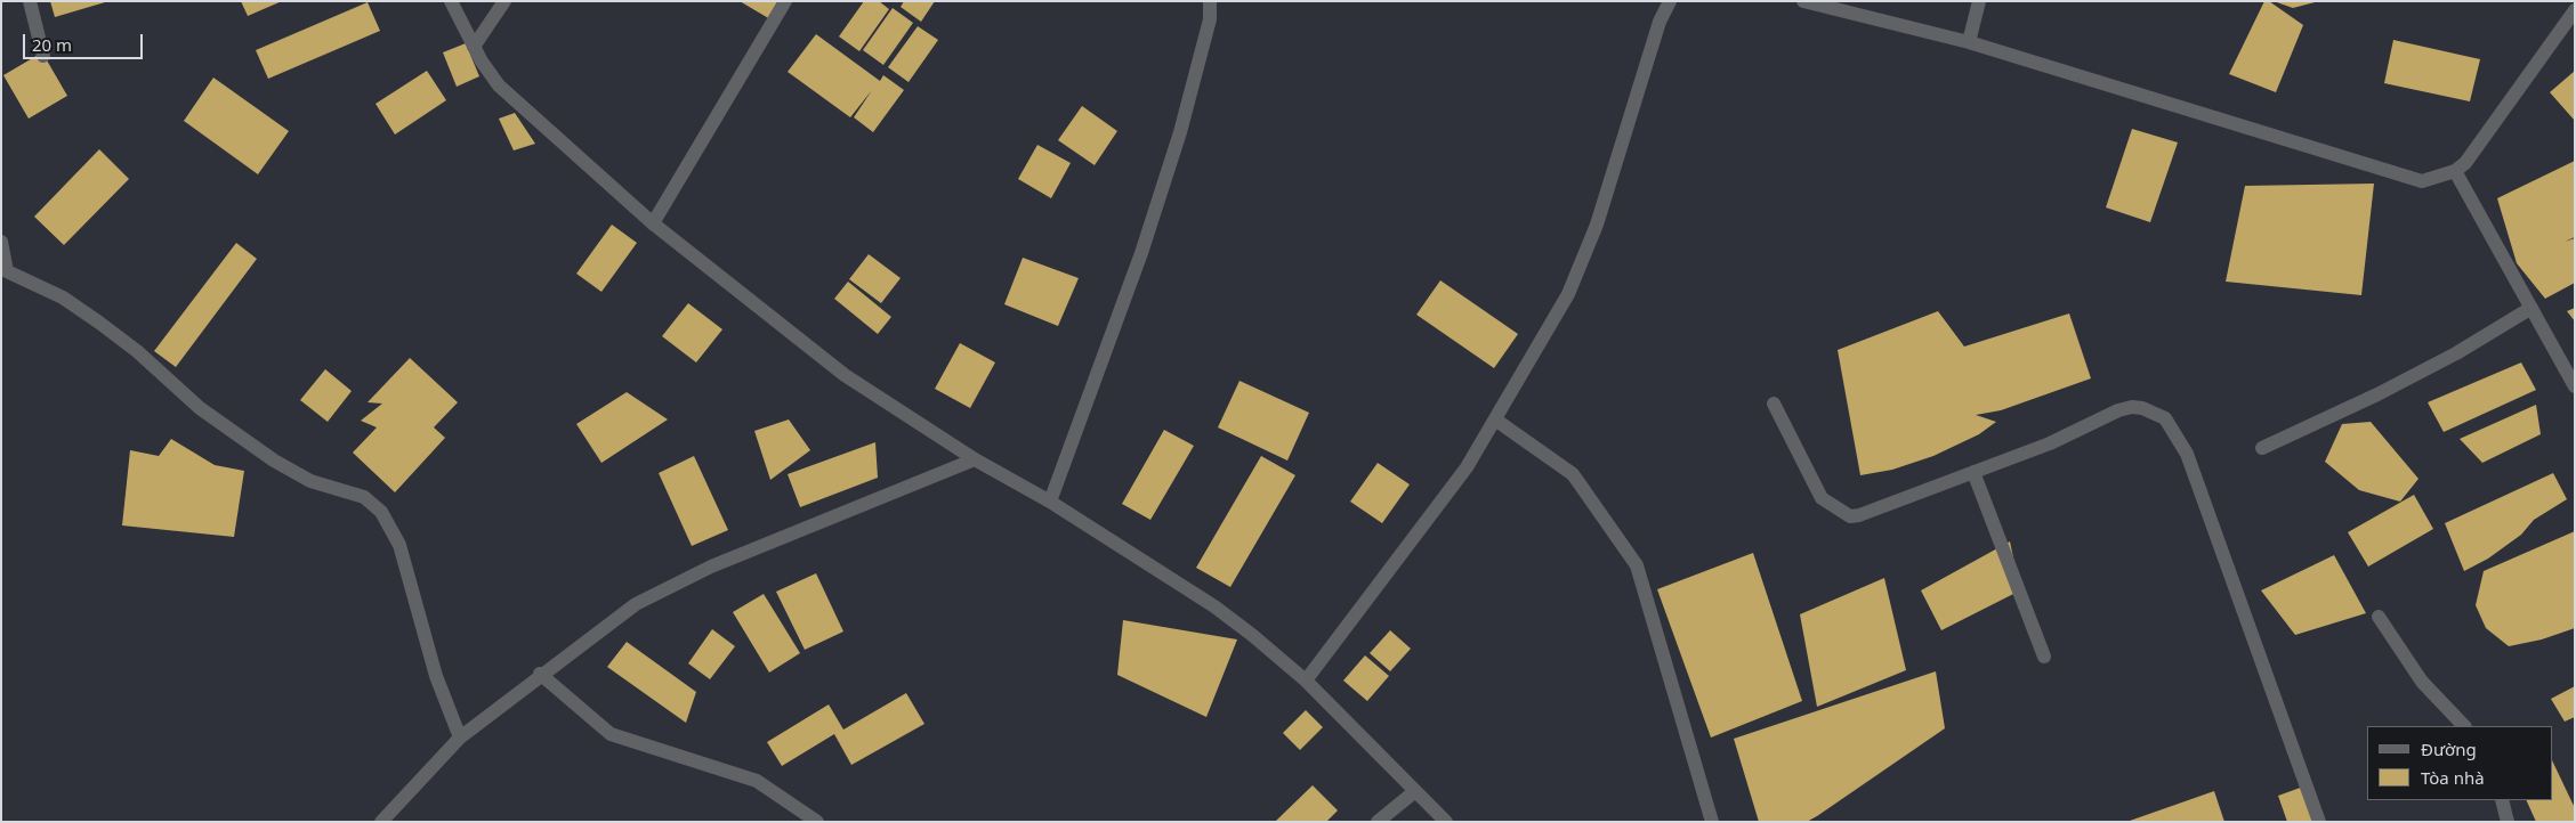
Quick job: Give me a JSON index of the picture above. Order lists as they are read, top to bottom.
{
  "legend": ["Đường", "Tòa nhà"],
  "scale_bar": "20 m"
}
